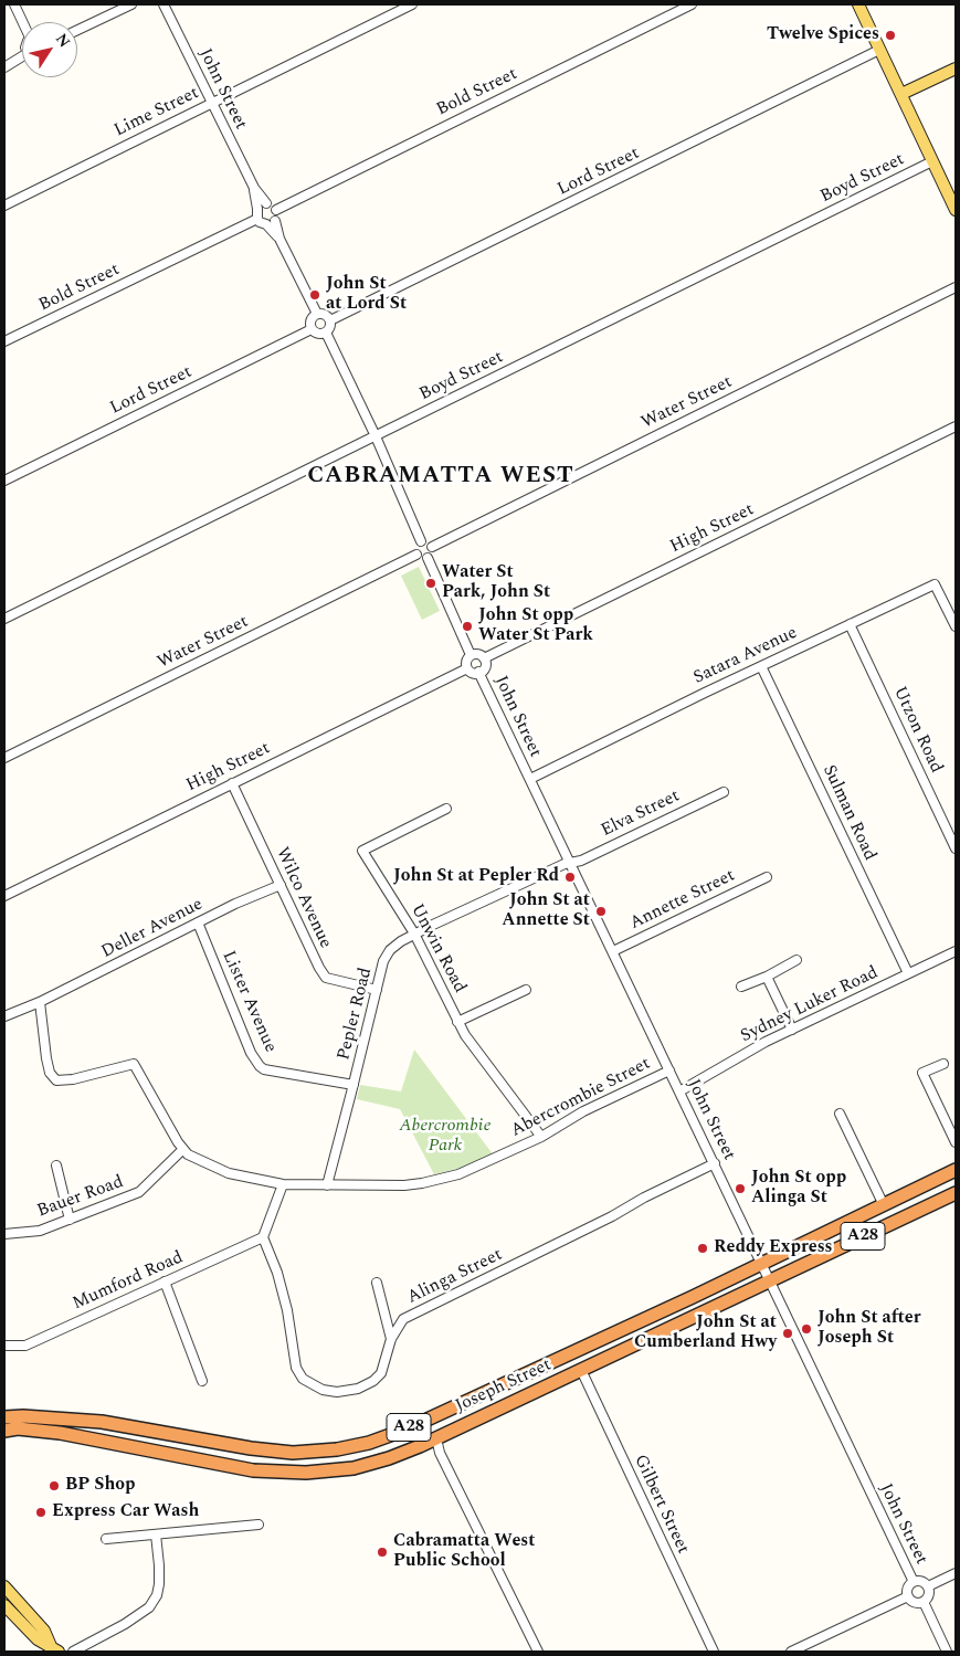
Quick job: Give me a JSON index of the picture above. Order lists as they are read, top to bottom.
{
  "streets": {
    "highway": ["A28", "Joseph Street"],
    "street": [
      "John Street",
      "Bold Street",
      "Lime Street",
      "Lord Street",
      "Boyd Street",
      "Water Street",
      "High Street",
      "Satara Avenue",
      "Utzon Road",
      "Sulman Road",
      "Elva Street",
      "Wilco Avenue",
      "Annette Street",
      "Deller Avenue",
      "Unwin Road",
      "Lister Avenue",
      "Sydney Luker Road",
      "Pepler Road",
      "Abercrombie Street",
      "Bauer Road",
      "Alinga Street",
      "Mumford Road",
      "Gilbert Street"
    ]
  },
  "crossings": [
    ["John Street", "Bold Street"],
    ["John Street", "Lime Street"],
    ["John Street", "High Street"],
    ["John Street", "Satara Avenue"],
    ["John Street", "Elva Street"],
    ["John Street", "Annette Street"],
    ["John Street", "Sydney Luker Road"],
    ["John Street", "Pepler Road"],
    ["John Street", "Abercrombie Street"],
    ["John Street", "Alinga Street"],
    ["John Street", "Joseph Street"],
    ["High Street", "Wilco Avenue"],
    ["Satara Avenue", "Utzon Road"],
    ["Satara Avenue", "Sulman Road"],
    ["Sulman Road", "Sydney Luker Road"],
    ["Elva Street", "Pepler Road"],
    ["Wilco Avenue", "Deller Avenue"],
    ["Wilco Avenue", "Pepler Road"],
    ["Deller Avenue", "Lister Avenue"],
    ["Deller Avenue", "Abercrombie Street"],
    ["Unwin Road", "Pepler Road"],
    ["Unwin Road", "Abercrombie Street"],
    ["Lister Avenue", "Pepler Road"],
    ["Pepler Road", "Abercrombie Street"],
    ["Abercrombie Street", "Bauer Road"],
    ["Alinga Street", "Mumford Road"],
    ["Joseph Street", "Gilbert Street"]
  ],
  "districts": ["CABRAMATTA WEST"],
  "parks": ["Abercrombie Park"],
  "places": [
    "Twelve Spices",
    "John St at Lord St",
    "Water St Park, John St",
    "John St opp Water St Park",
    "John St at Pepler Rd",
    "John St at Annette St",
    "John St opp Alinga St",
    "Reddy Express",
    "John St after Joseph St",
    "John St at Cumberland Hwy",
    "BP Shop",
    "Express Car Wash",
    "Cabramatta West Public School"
  ],
  "north": "top right"
}
